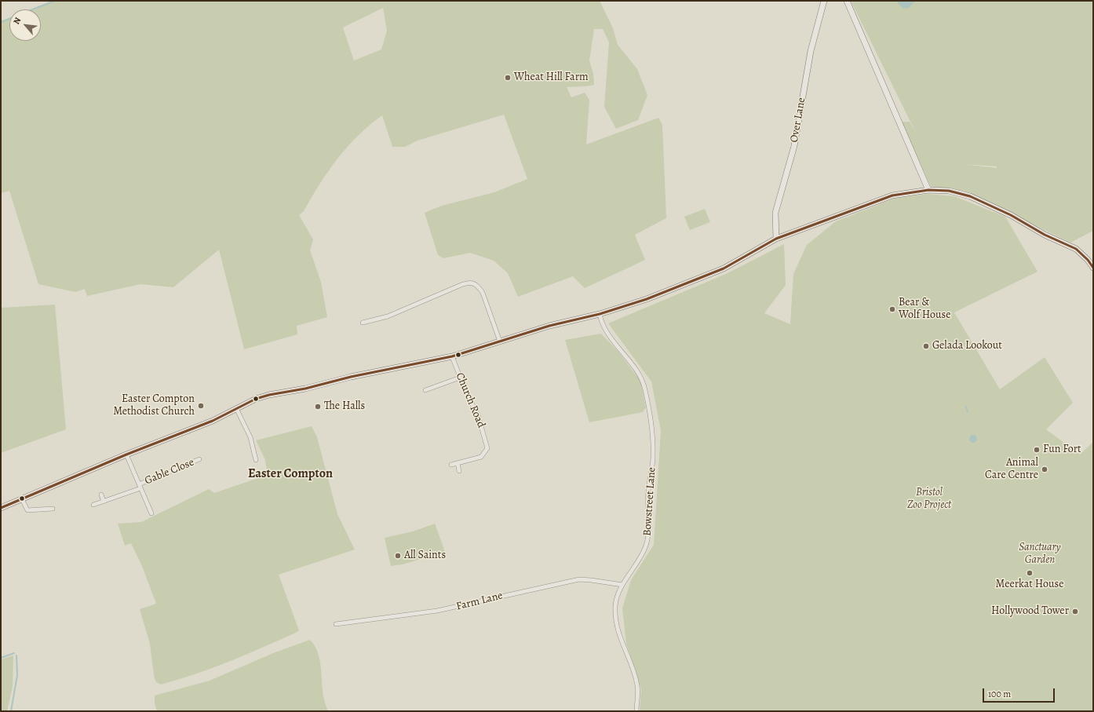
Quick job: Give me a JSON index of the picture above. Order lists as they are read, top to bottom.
{
  "streets": {
    "main road": ["Over Lane"],
    "street": [
      "Church Road",
      "Gable Close",
      "Bowstreet Lane",
      "Farm Lane"
    ]
  },
  "crossings": [
    ["Bowstreet Lane", "Farm Lane"]
  ],
  "districts": ["Easter Compton"],
  "parks": ["Bristol Zoo Project", "Sanctuary Garden"],
  "places": [
    "Wheat Hill Farm",
    "Bear & Wolf House",
    "Gelada Lookout",
    "Easter Compton Methodist Church",
    "The Halls",
    "Fun Fort",
    "Animal Care Centre",
    "All Saints",
    "Meerkat House",
    "Hollywood Tower"
  ],
  "scale_bar": "100 m",
  "north": "top left"
}
